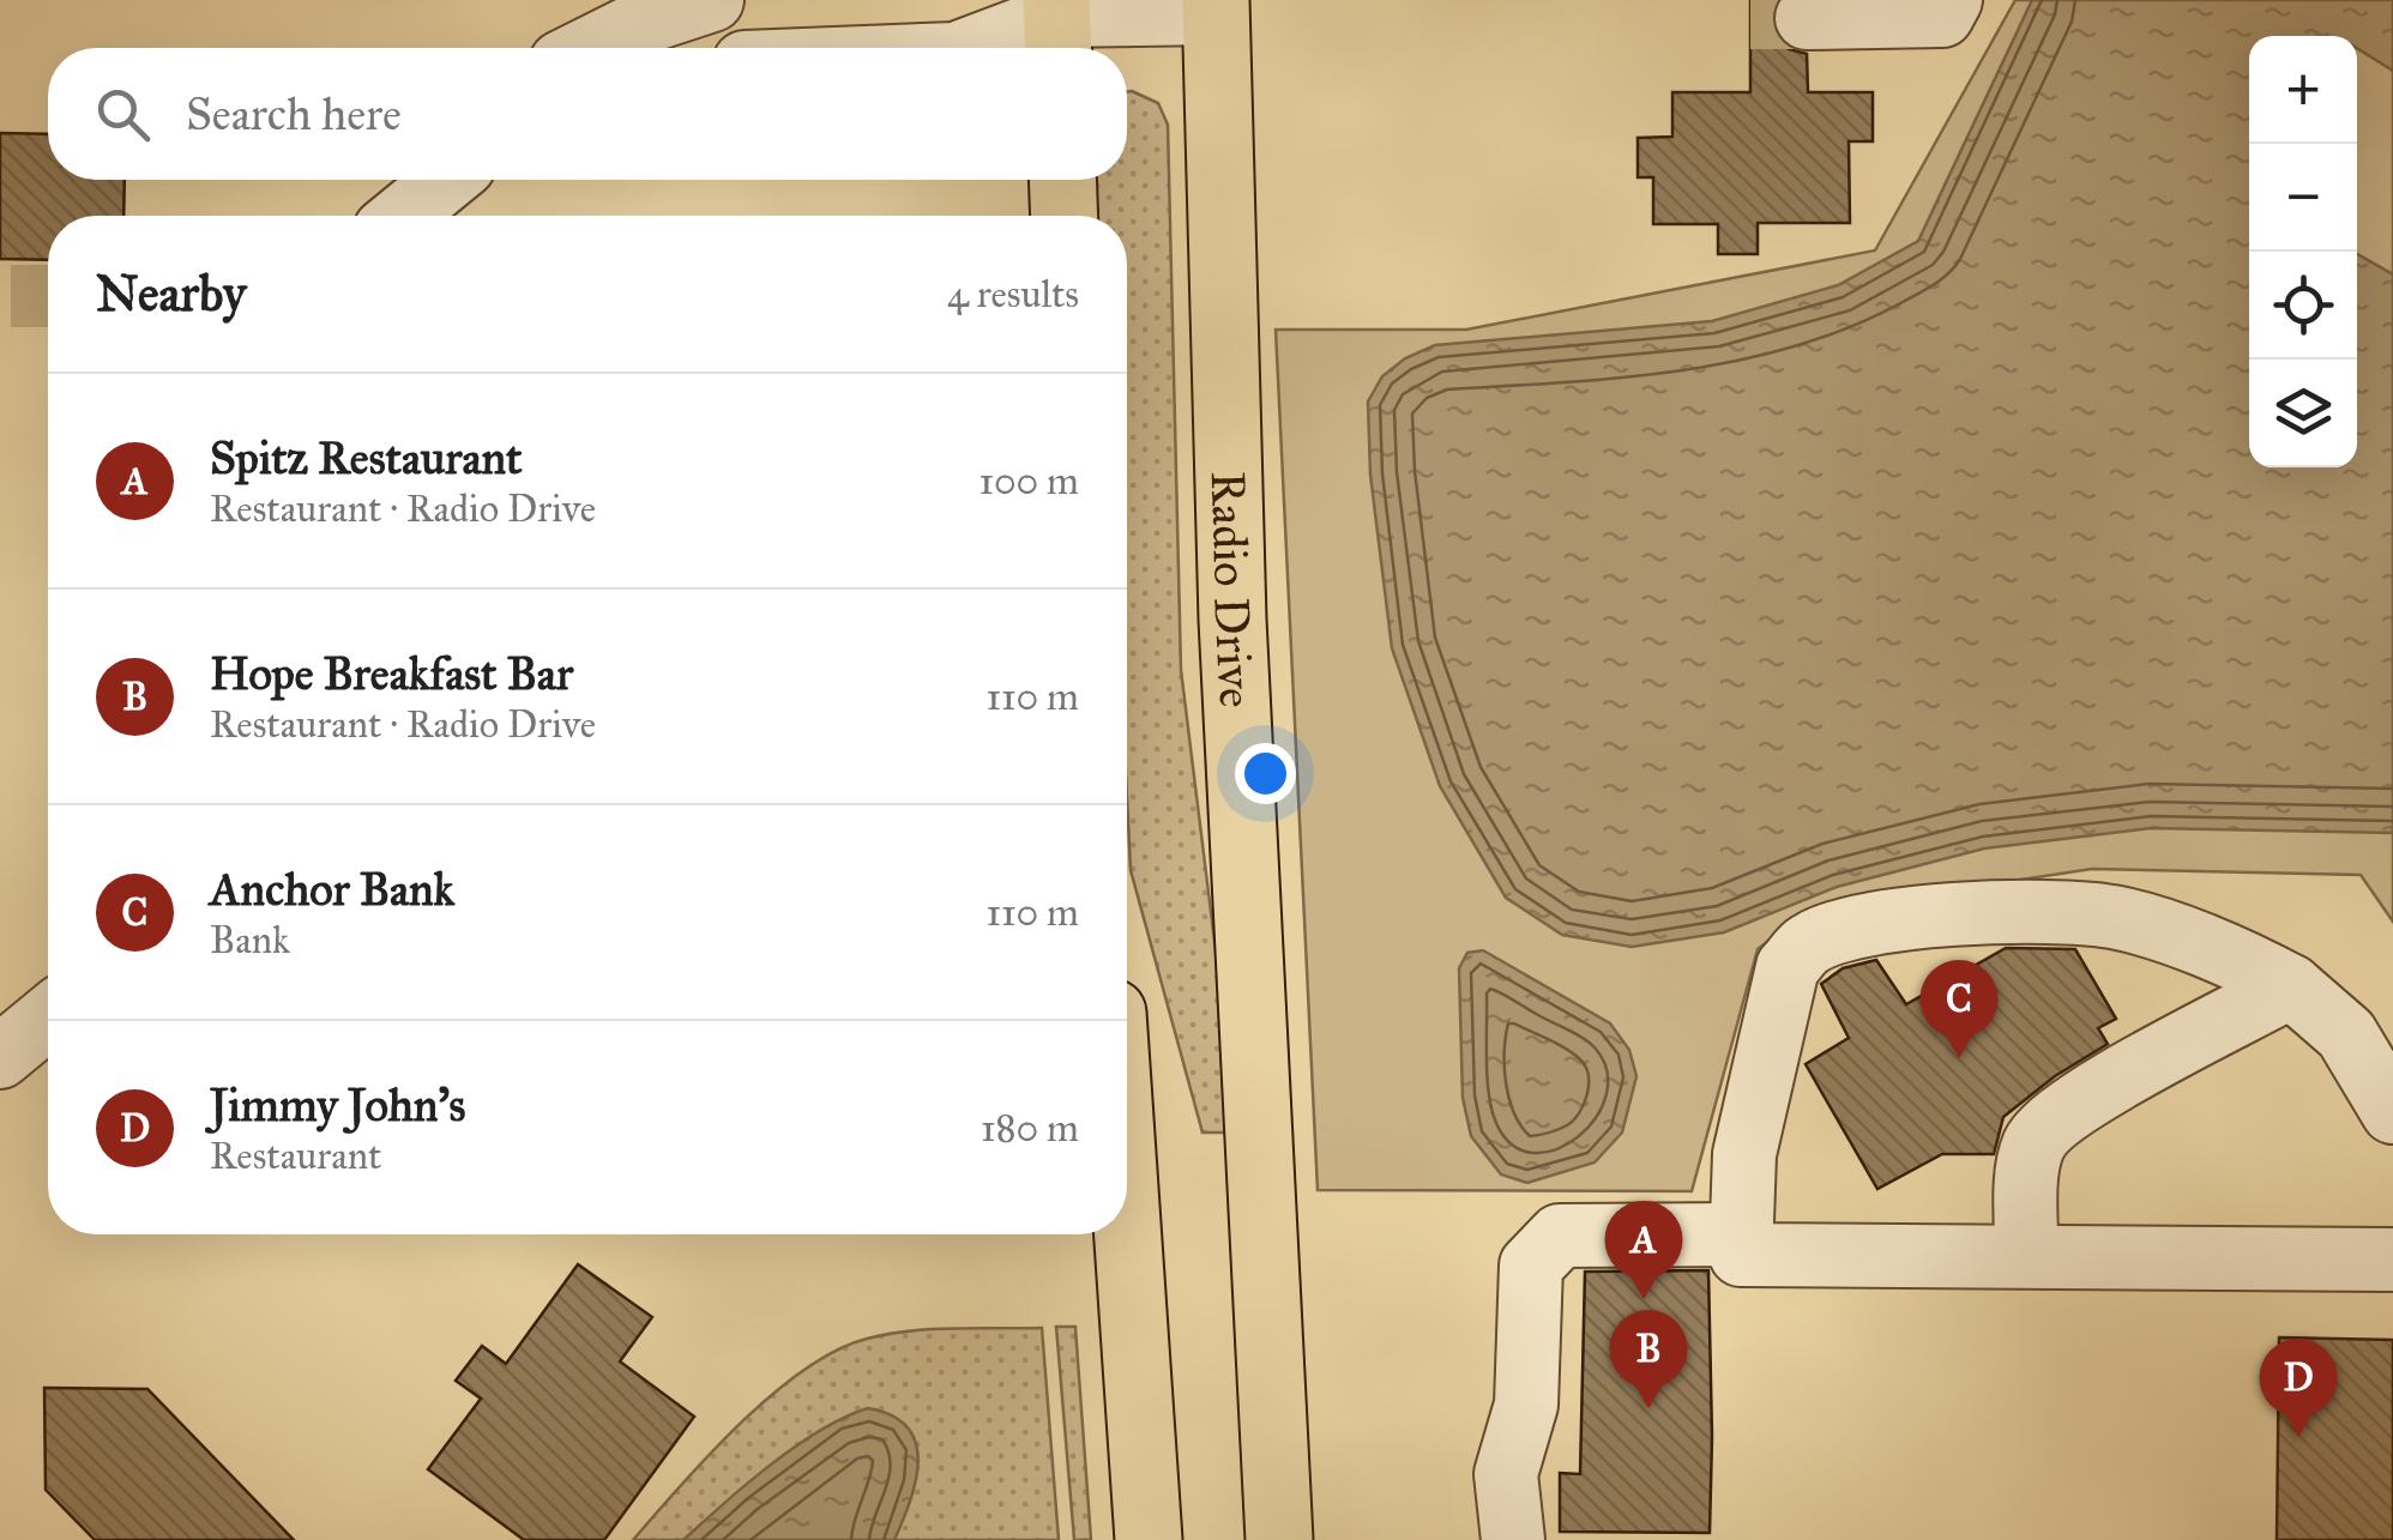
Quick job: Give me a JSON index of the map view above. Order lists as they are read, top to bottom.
{
  "streets": {
    "main road": ["Radio Drive"]
  },
  "page": {
    "map_buttons": ["+", "−"],
    "search": "Search here",
    "heading": ["Nearby", "4 results"],
    "list": [
      {
        "mark": "A",
        "name": "Spitz Restaurant",
        "note": "Restaurant · Radio Drive",
        "value": "100 m"
      },
      {
        "mark": "B",
        "name": "Hope Breakfast Bar",
        "note": "Restaurant · Radio Drive",
        "value": "110 m"
      },
      {
        "mark": "C",
        "name": "Anchor Bank",
        "note": "Bank",
        "value": "110 m"
      },
      {
        "mark": "D",
        "name": "Jimmy John's",
        "note": "Restaurant",
        "value": "180 m"
      }
    ],
    "pins": [
      "C",
      "A",
      "B",
      "D"
    ]
  }
}
